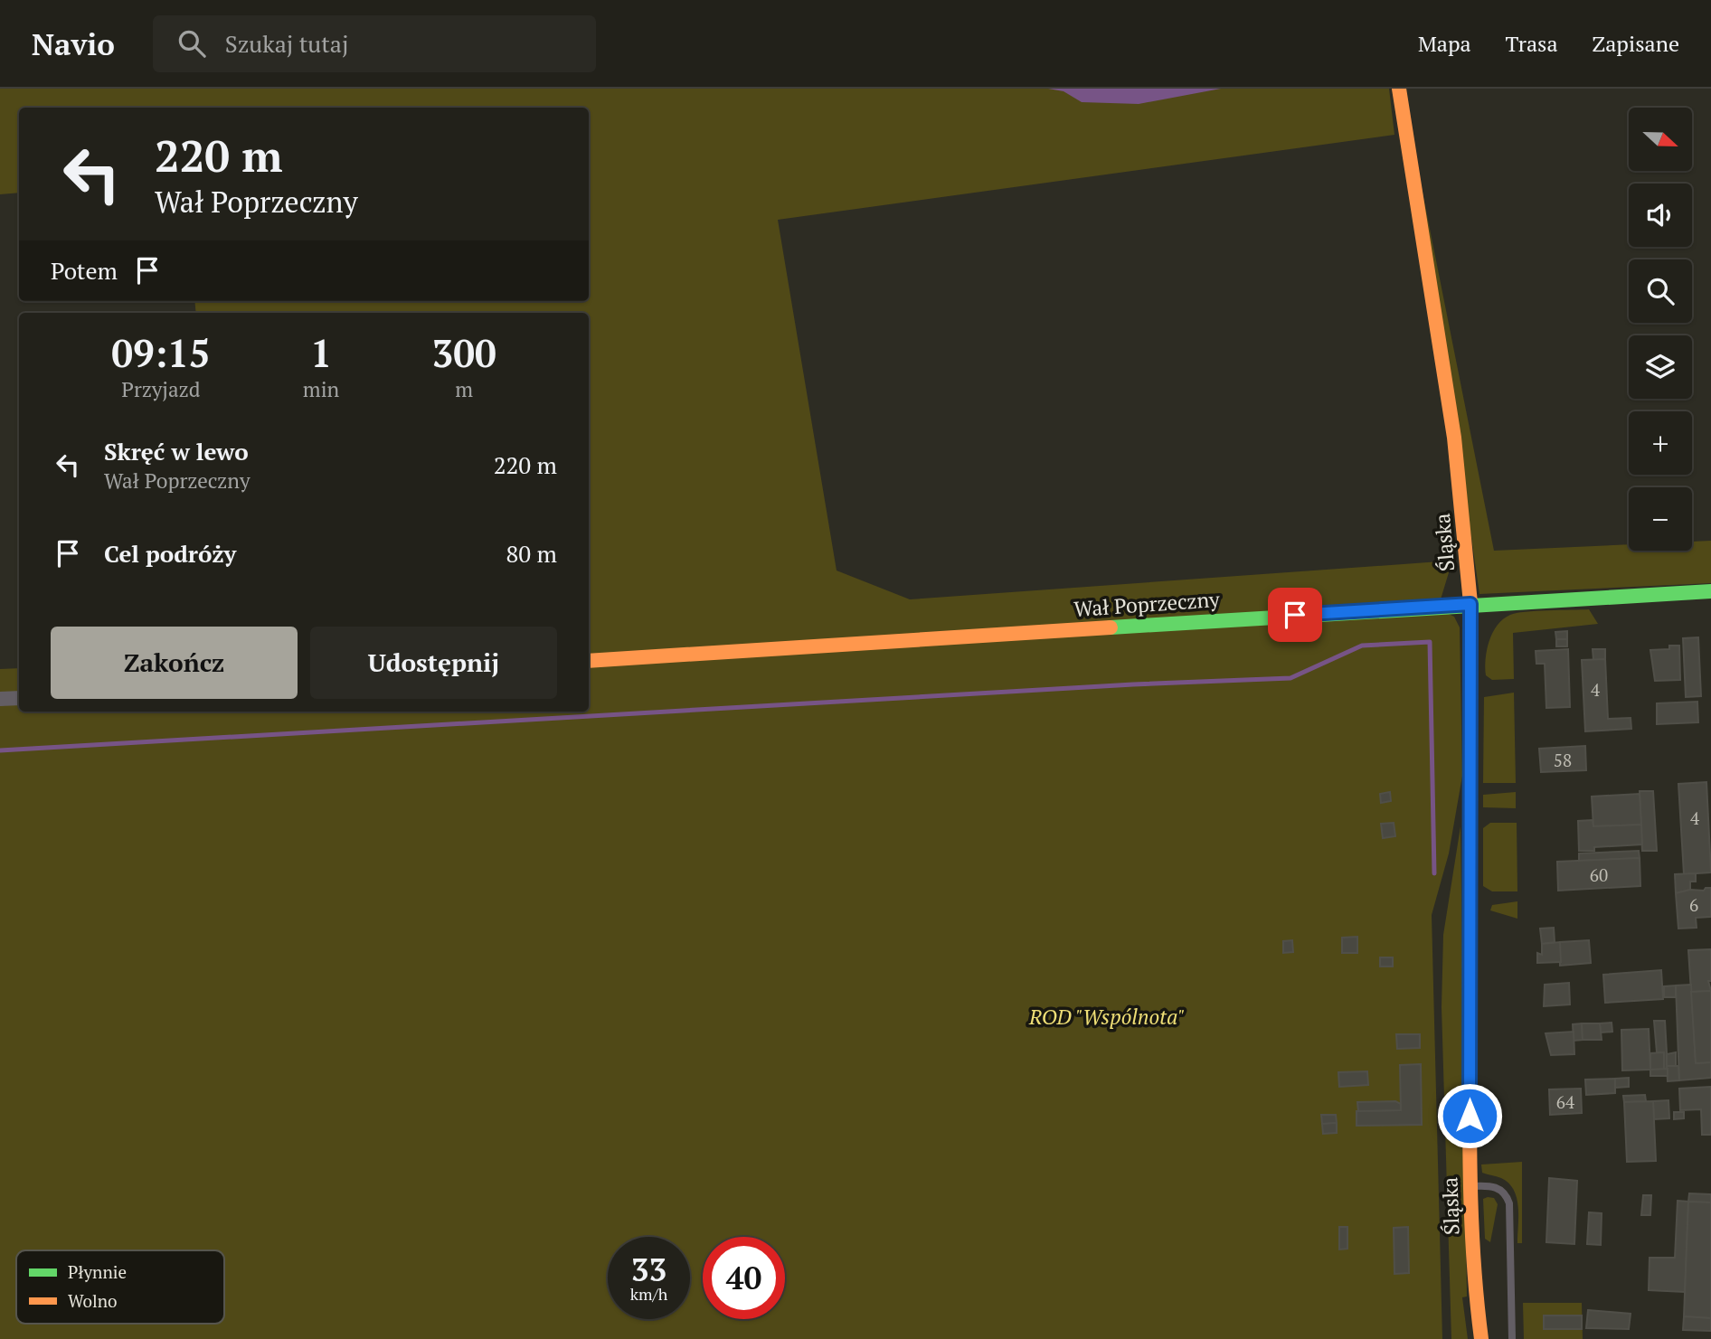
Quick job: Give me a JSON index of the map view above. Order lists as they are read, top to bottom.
{
  "streets": {
    "street": ["Śląska", "Wał Poprzeczny"]
  },
  "crossings": [
    ["Śląska", "Wał Poprzeczny"]
  ],
  "parks": ["ROD \"Wspólnota\""],
  "house_numbers": [
    "4",
    "58",
    "4",
    "60",
    "6",
    "64"
  ],
  "legend": ["Płynnie", "Wolno"],
  "north": "right",
  "page": {
    "header": "Navio",
    "search": "Szukaj tutaj",
    "nav": ["Mapa", "Trasa", "Zapisane"],
    "map_buttons": ["+", "−"],
    "turn": ["220 m", "Wał Poprzeczny"],
    "then": "Potem",
    "eta": [
      "09:15",
      "Przyjazd",
      "1",
      "min",
      "300",
      "m"
    ],
    "list": [
      {
        "name": "Skręć w lewo",
        "note": "Wał Poprzeczny",
        "value": "220 m"
      },
      {
        "name": "Cel podróży",
        "value": "80 m"
      }
    ],
    "buttons": ["Zakończ", "Udostępnij"],
    "speed": "33 km/h",
    "limit": "40"
  }
}
